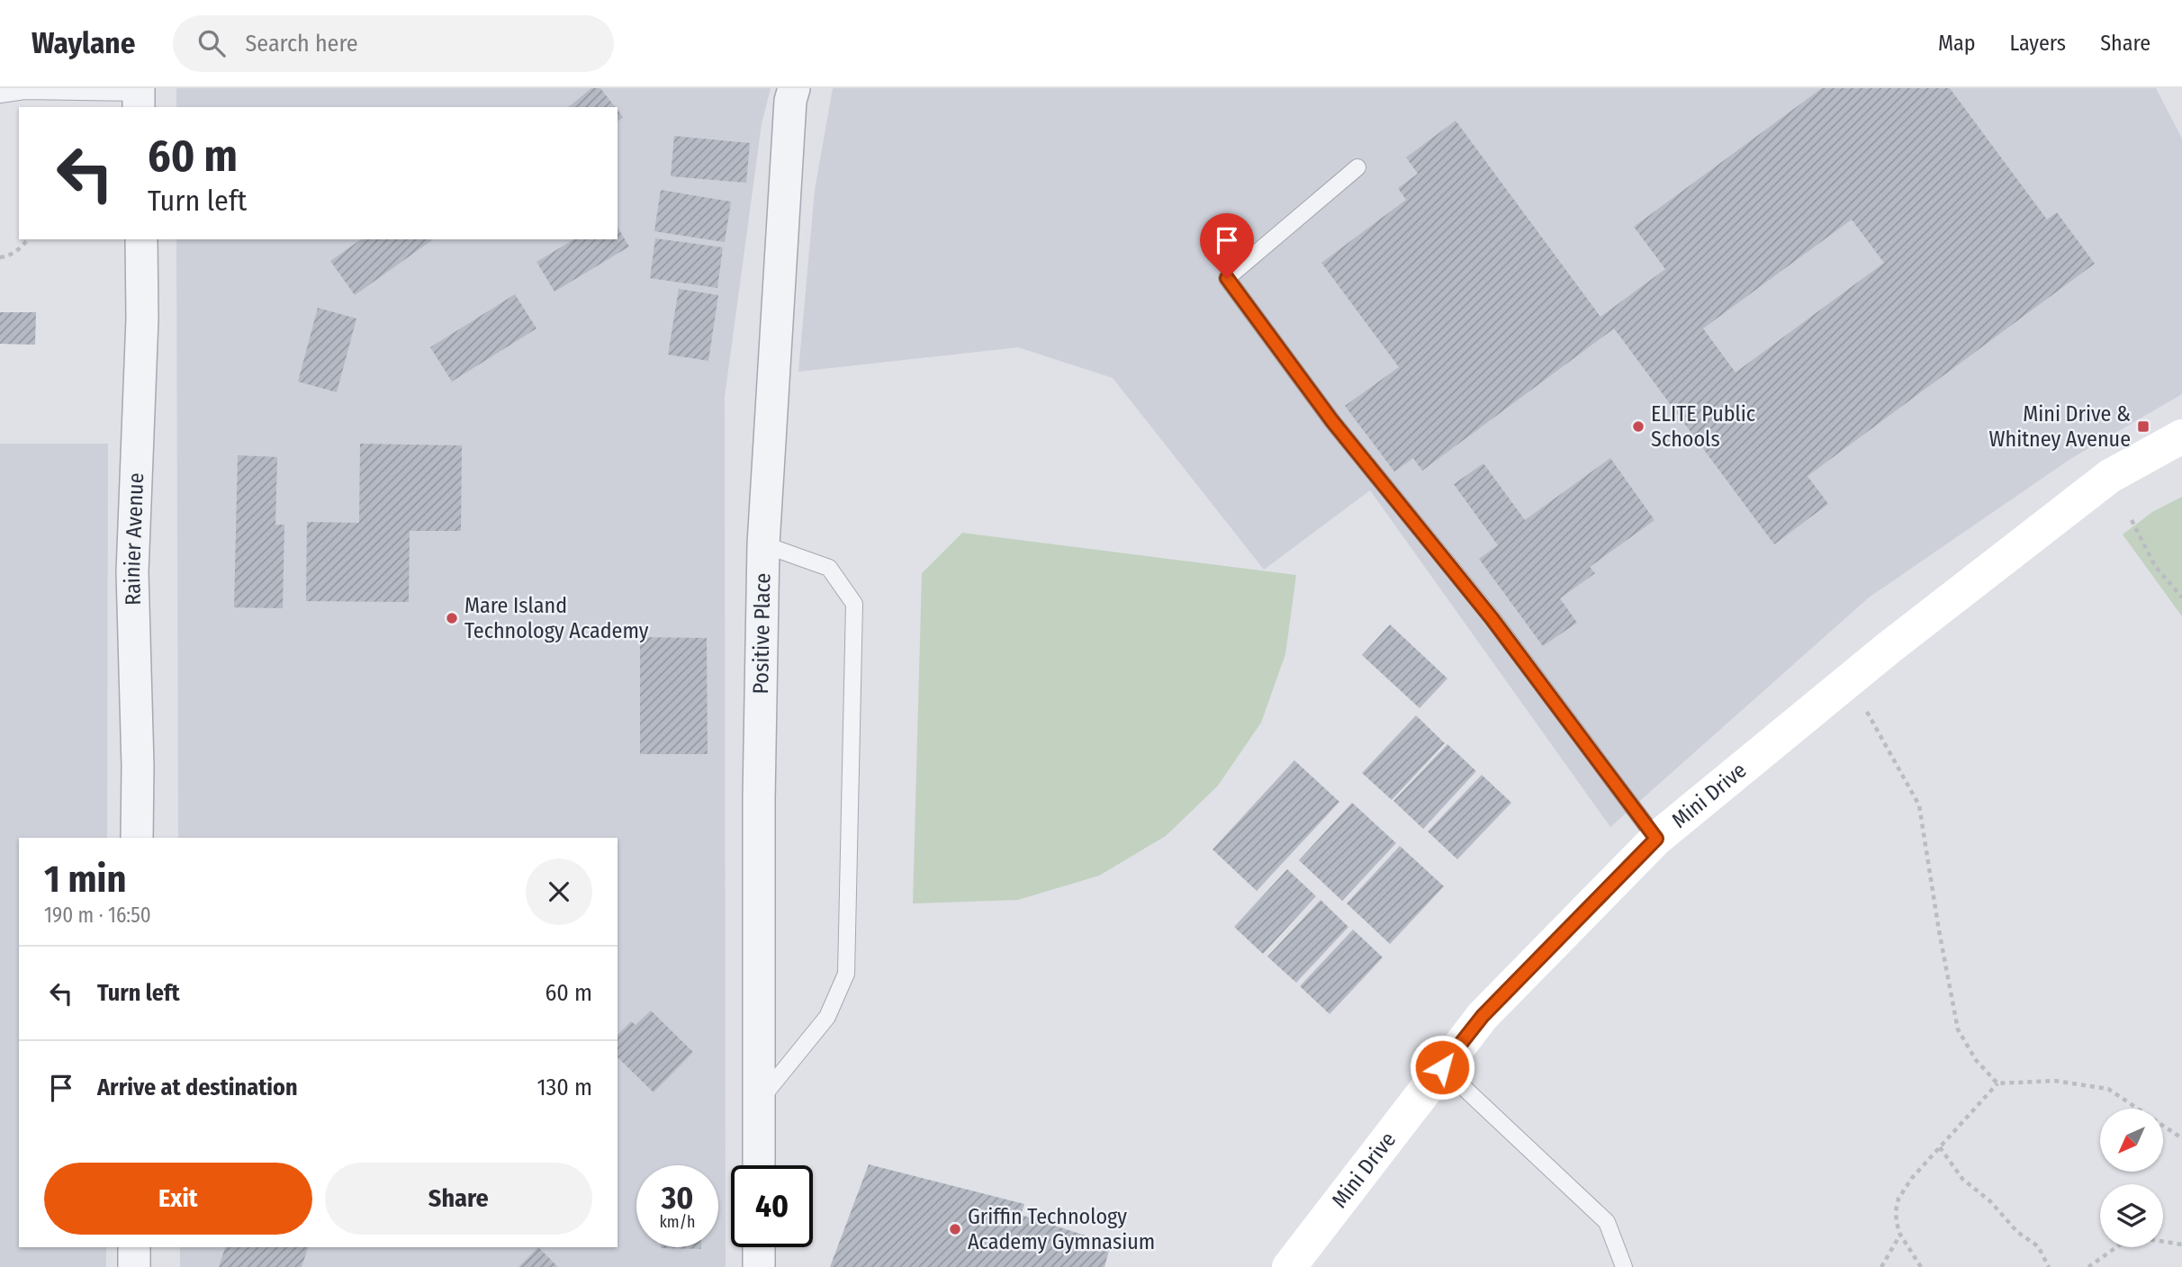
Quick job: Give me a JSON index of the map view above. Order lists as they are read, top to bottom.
{
  "streets": {
    "street": ["Rainier Avenue", "Positive Place", "Mini Drive"]
  },
  "places": {
    "other": ["ELITE Public Schools", "Mare Island Technology Academy", "Griffin Technology Academy Gymnasium"],
    "transit": ["Mini Drive & Whitney Avenue"]
  },
  "north": "bottom left",
  "page": {
    "header": "Waylane",
    "search": "Search here",
    "nav": ["Map", "Layers", "Share"],
    "turn": ["60 m", "Turn left"],
    "heading": ["1 min", "190 m · 16:50"],
    "list": [
      {
        "name": "Turn left",
        "value": "60 m"
      },
      {
        "name": "Arrive at destination",
        "value": "130 m"
      }
    ],
    "buttons": ["Exit", "Share"],
    "speed": "30 km/h",
    "limit": "40"
  }
}
